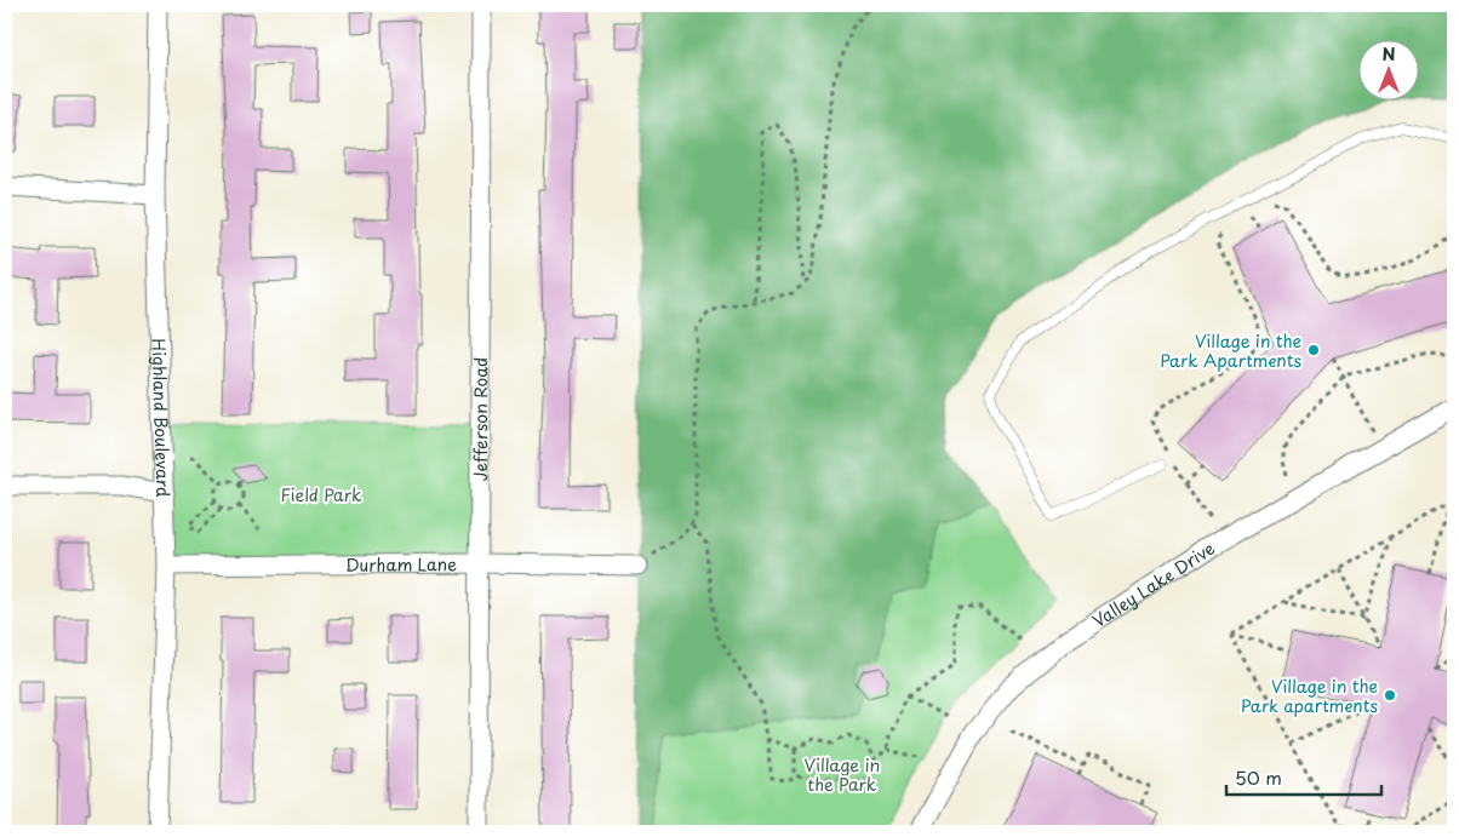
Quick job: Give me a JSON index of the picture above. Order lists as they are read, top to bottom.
{
  "streets": {
    "street": [
      "Highland Boulevard",
      "Jefferson Road",
      "Durham Lane",
      "Valley Lake Drive"
    ]
  },
  "crossings": [
    ["Highland Boulevard", "Durham Lane"],
    ["Jefferson Road", "Durham Lane"]
  ],
  "parks": ["Field Park", "Village in the Park"],
  "places": ["Village in the Park Apartments", "Village in the Park apartments"],
  "scale_bar": "50 m",
  "north": "top"
}
